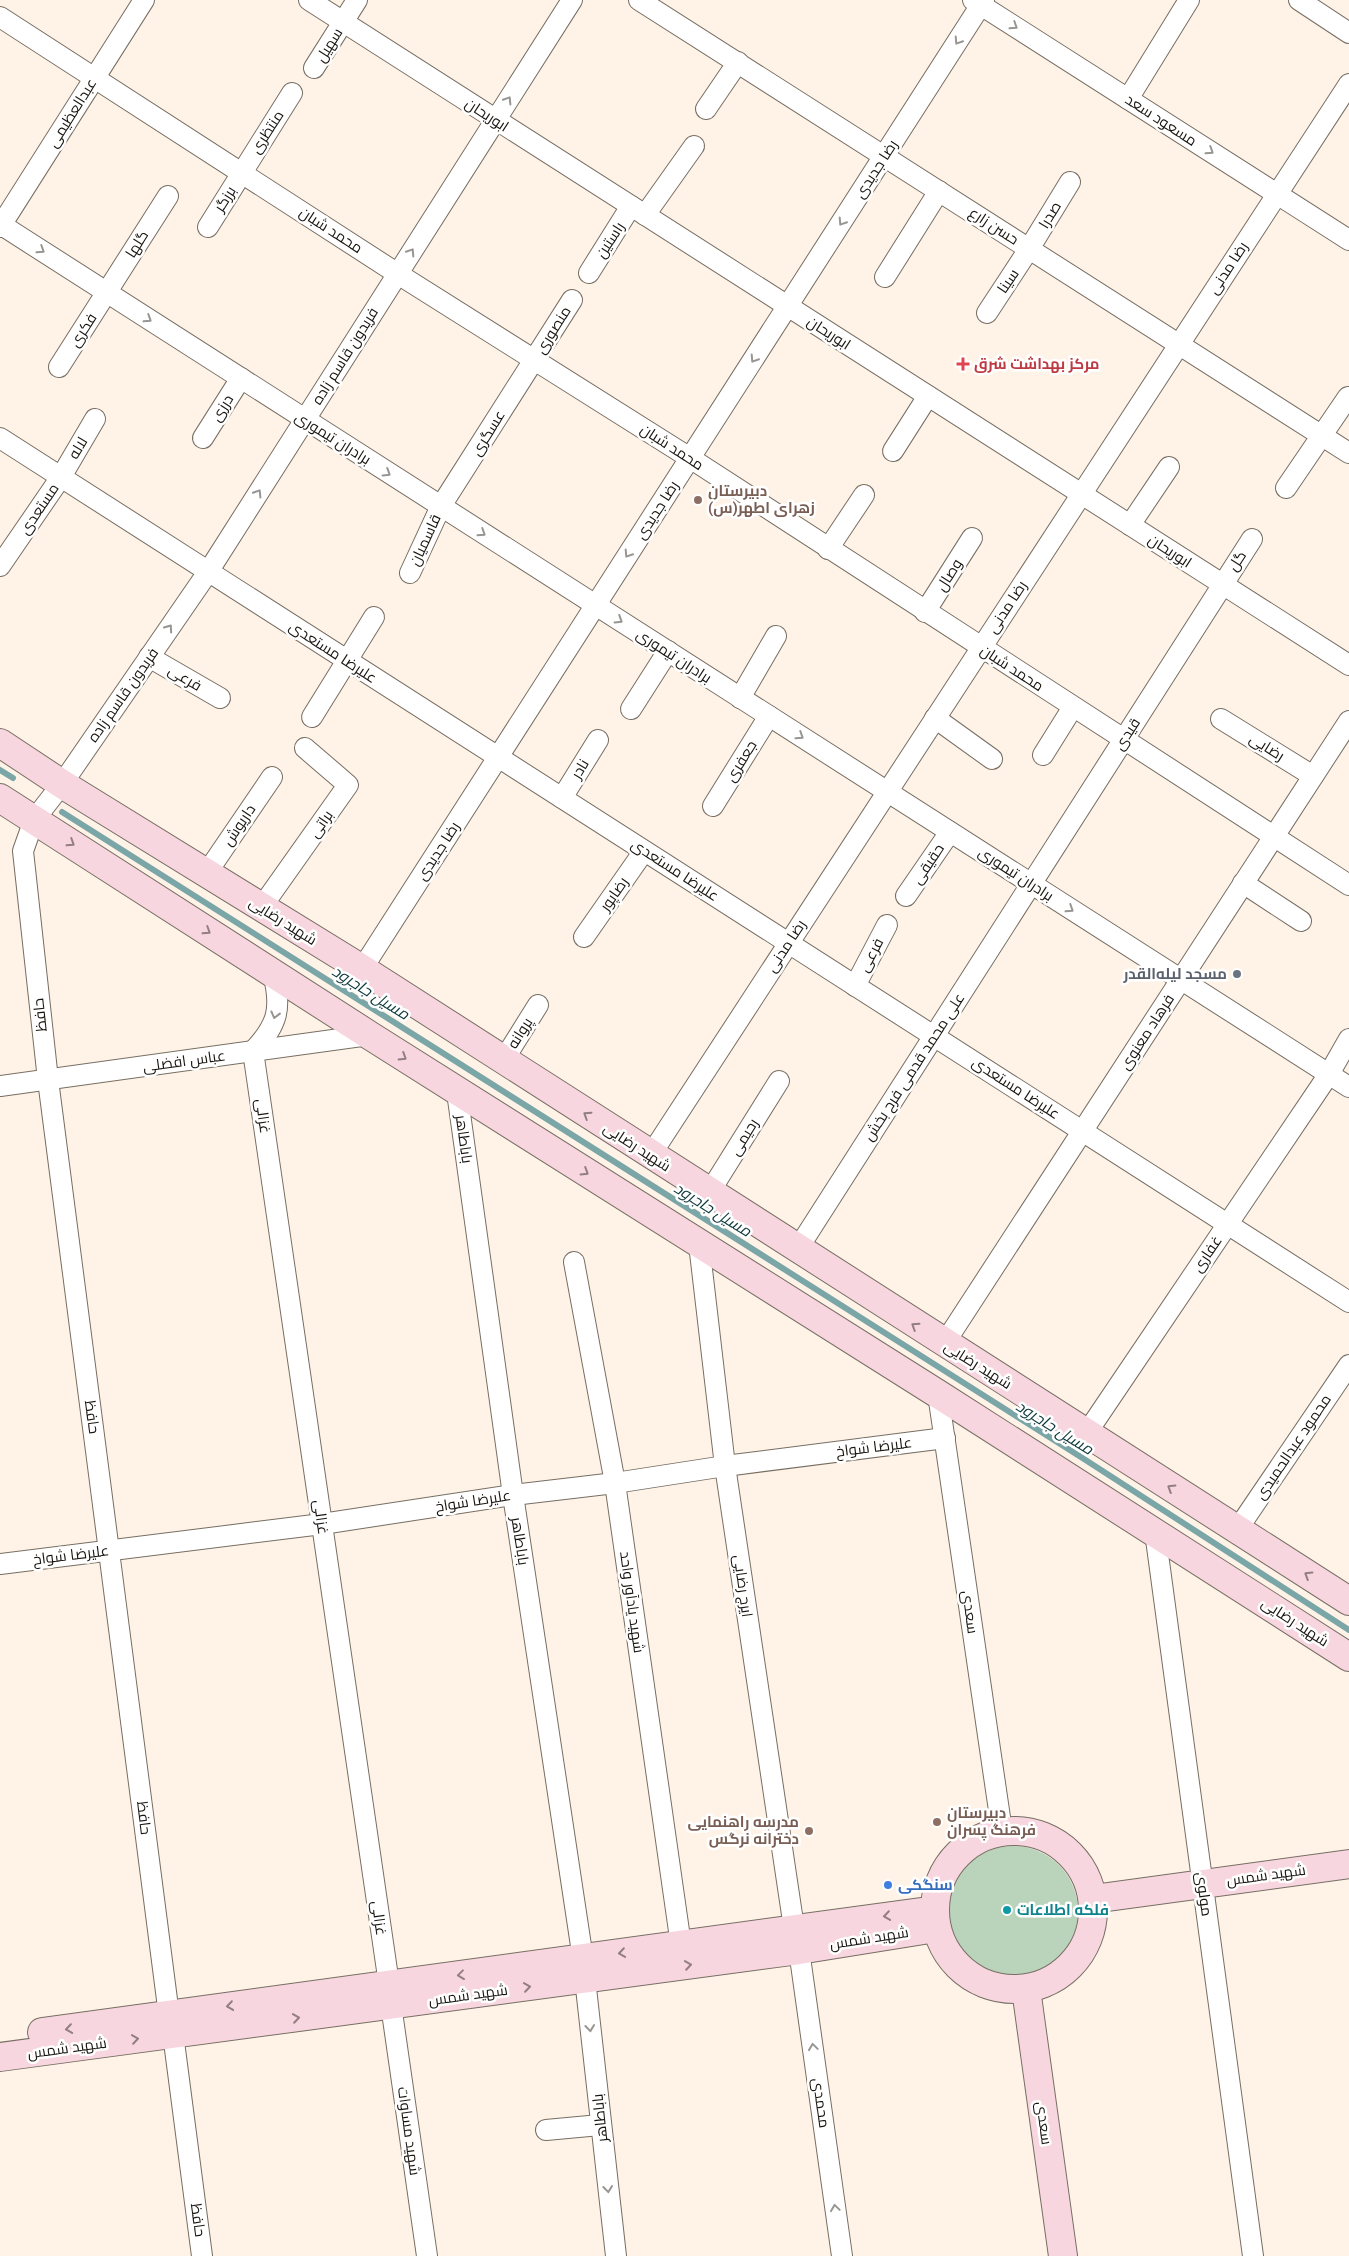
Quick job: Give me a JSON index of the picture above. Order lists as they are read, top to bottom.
{
  "streets": {
    "main road": ["شهید رضایی", "سعدی", "شهید شمس"],
    "street": [
      "سهیل",
      "عبدالعظیمی",
      "ابوریحان",
      "مسعود سعد",
      "منتظری",
      "رضا جدیدی",
      "برزگر",
      "صدرا",
      "حسن زارع",
      "محمد شبان",
      "راستین",
      "گلها",
      "رضا مدنی",
      "سینا",
      "فکری",
      "منصوری",
      "فریدون قاسم زاده",
      "درزی",
      "عسگری",
      "برادران تیموری",
      "لاله",
      "مستعدی",
      "قاسمیان",
      "گل",
      "وصال",
      "علیرضا مستعدی",
      "فرعی",
      "قیدی",
      "رضایی",
      "جعفری",
      "نادر",
      "براتی",
      "داریوش",
      "حقیقی",
      "رضاپور",
      "حافظ",
      "فرهاد معنوی",
      "پروانه",
      "عباس افضلی",
      "علی محمد قدمی فرح بخش",
      "غزالی",
      "رحیمی",
      "باباطاهر",
      "غفاری",
      "علیرضا شواخ",
      "محمود عبدالحمیدی",
      "ایرج رضایی",
      "شهید یادآور واحد",
      "مولوی",
      "محمدی",
      "شهید مساوات"
    ]
  },
  "crossings": [
    ["سهیل", "ابوریحان"],
    ["عبدالعظیمی", "محمد شبان"],
    ["عبدالعظیمی", "برادران تیموری"],
    ["ابوریحان", "رضا جدیدی"],
    ["ابوریحان", "راستین"],
    ["ابوریحان", "رضا مدنی"],
    ["ابوریحان", "فریدون قاسم زاده"],
    ["ابوریحان", "گل"],
    ["ابوریحان", "قیدی"],
    ["مسعود سعد", "رضا جدیدی"],
    ["مسعود سعد", "رضا مدنی"],
    ["منتظری", "برزگر"],
    ["منتظری", "محمد شبان"],
    ["رضا جدیدی", "حسن زارع"],
    ["رضا جدیدی", "محمد شبان"],
    ["رضا جدیدی", "برادران تیموری"],
    ["رضا جدیدی", "علیرضا مستعدی"],
    ["رضا جدیدی", "شهید رضایی"],
    ["برزگر", "محمد شبان"],
    ["صدرا", "حسن زارع"],
    ["صدرا", "سینا"],
    ["حسن زارع", "رضا مدنی"],
    ["حسن زارع", "سینا"],
    ["محمد شبان", "رضا مدنی"],
    ["محمد شبان", "منصوری"],
    ["محمد شبان", "فریدون قاسم زاده"],
    ["محمد شبان", "عسگری"],
    ["محمد شبان", "وصال"],
    ["محمد شبان", "قیدی"],
    ["محمد شبان", "فرهاد معنوی"],
    ["گلها", "فکری"],
    ["گلها", "برادران تیموری"],
    ["رضا مدنی", "برادران تیموری"],
    ["رضا مدنی", "علیرضا مستعدی"],
    ["رضا مدنی", "شهید رضایی"],
    ["فکری", "برادران تیموری"],
    ["منصوری", "عسگری"],
    ["فریدون قاسم زاده", "برادران تیموری"],
    ["فریدون قاسم زاده", "علیرضا مستعدی"],
    ["فریدون قاسم زاده", "فرعی"],
    ["فریدون قاسم زاده", "شهید رضایی"],
    ["فریدون قاسم زاده", "حافظ"],
    ["درزی", "برادران تیموری"],
    ["عسگری", "برادران تیموری"],
    ["عسگری", "قاسمیان"],
    ["برادران تیموری", "قاسمیان"],
    ["برادران تیموری", "قیدی"],
    ["برادران تیموری", "جعفری"],
    ["برادران تیموری", "حقیقی"],
    ["برادران تیموری", "فرهاد معنوی"],
    ["برادران تیموری", "علی محمد قدمی فرح بخش"],
    ["برادران تیموری", "غفاری"],
    ["لاله", "مستعدی"],
    ["لاله", "علیرضا مستعدی"],
    ["مستعدی", "علیرضا مستعدی"],
    ["گل", "قیدی"],
    ["علیرضا مستعدی", "فرعی"],
    ["علیرضا مستعدی", "نادر"],
    ["علیرضا مستعدی", "رضاپور"],
    ["علیرضا مستعدی", "فرهاد معنوی"],
    ["علیرضا مستعدی", "علی محمد قدمی فرح بخش"],
    ["علیرضا مستعدی", "غفاری"],
    ["قیدی", "علی محمد قدمی فرح بخش"],
    ["رضایی", "فرهاد معنوی"],
    ["براتی", "شهید رضایی"],
    ["داریوش", "شهید رضایی"],
    ["شهید رضایی", "حافظ"],
    ["شهید رضایی", "فرهاد معنوی"],
    ["شهید رضایی", "پروانه"],
    ["شهید رضایی", "عباس افضلی"],
    ["شهید رضایی", "علی محمد قدمی فرح بخش"],
    ["شهید رضایی", "رحیمی"],
    ["شهید رضایی", "باباطاهر"],
    ["شهید رضایی", "غفاری"],
    ["شهید رضایی", "محمود عبدالحمیدی"],
    ["شهید رضایی", "ایرج رضایی"],
    ["شهید رضایی", "سعدی"],
    ["شهید رضایی", "مولوی"],
    ["حافظ", "عباس افضلی"],
    ["حافظ", "علیرضا شواخ"],
    ["حافظ", "شهید شمس"],
    ["عباس افضلی", "غزالی"],
    ["غزالی", "علیرضا شواخ"],
    ["غزالی", "شهید شمس"],
    ["غزالی", "شهید مساوات"],
    ["باباطاهر", "علیرضا شواخ"],
    ["باباطاهر", "شهید شمس"],
    ["علیرضا شواخ", "ایرج رضایی"],
    ["علیرضا شواخ", "شهید یادآور واحد"],
    ["علیرضا شواخ", "سعدی"],
    ["ایرج رضایی", "شهید شمس"],
    ["ایرج رضایی", "محمدی"],
    ["شهید یادآور واحد", "شهید شمس"],
    ["سعدی", "شهید شمس"],
    ["شهید شمس", "مولوی"],
    ["شهید شمس", "محمدی"],
    ["شهید شمس", "شهید مساوات"]
  ],
  "one_way": [
    "مسعود سعد",
    "فریدون قاسم زاده",
    "برادران تیموری",
    "محمدی"
  ],
  "water": ["مسیل جاجرود"],
  "places": {
    "health": ["مرکز بهداشت شرق"],
    "other": [
      "دبیرستان زهرای اطهر(س)",
      "مسجد لیله‌القدر",
      "دبیرستان فرهنگ پسران",
      "مدرسه راهنمایی دخترانه نرگس",
      "سنگکی",
      "فلکه اطلاعات"
    ]
  }
}
